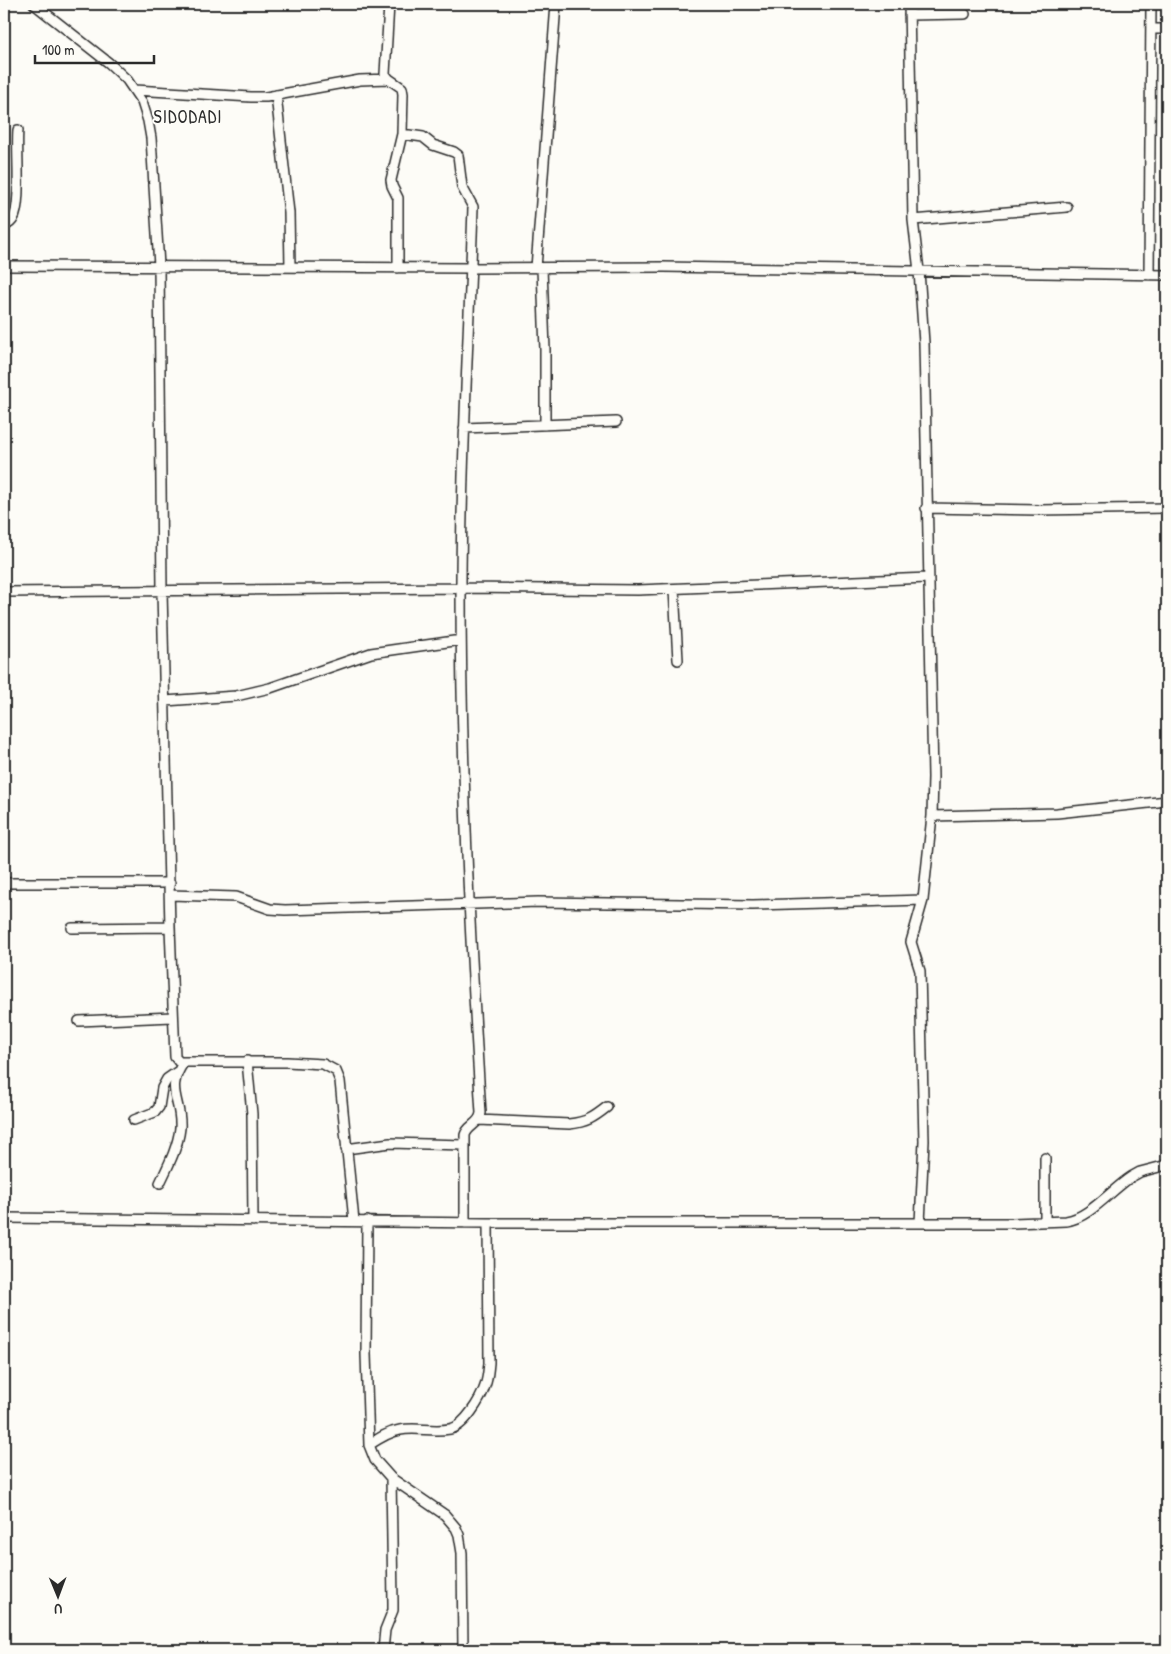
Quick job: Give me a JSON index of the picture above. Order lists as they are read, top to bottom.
{
  "districts": ["SIDODADI"],
  "scale_bar": "100 m",
  "north": "bottom"
}
